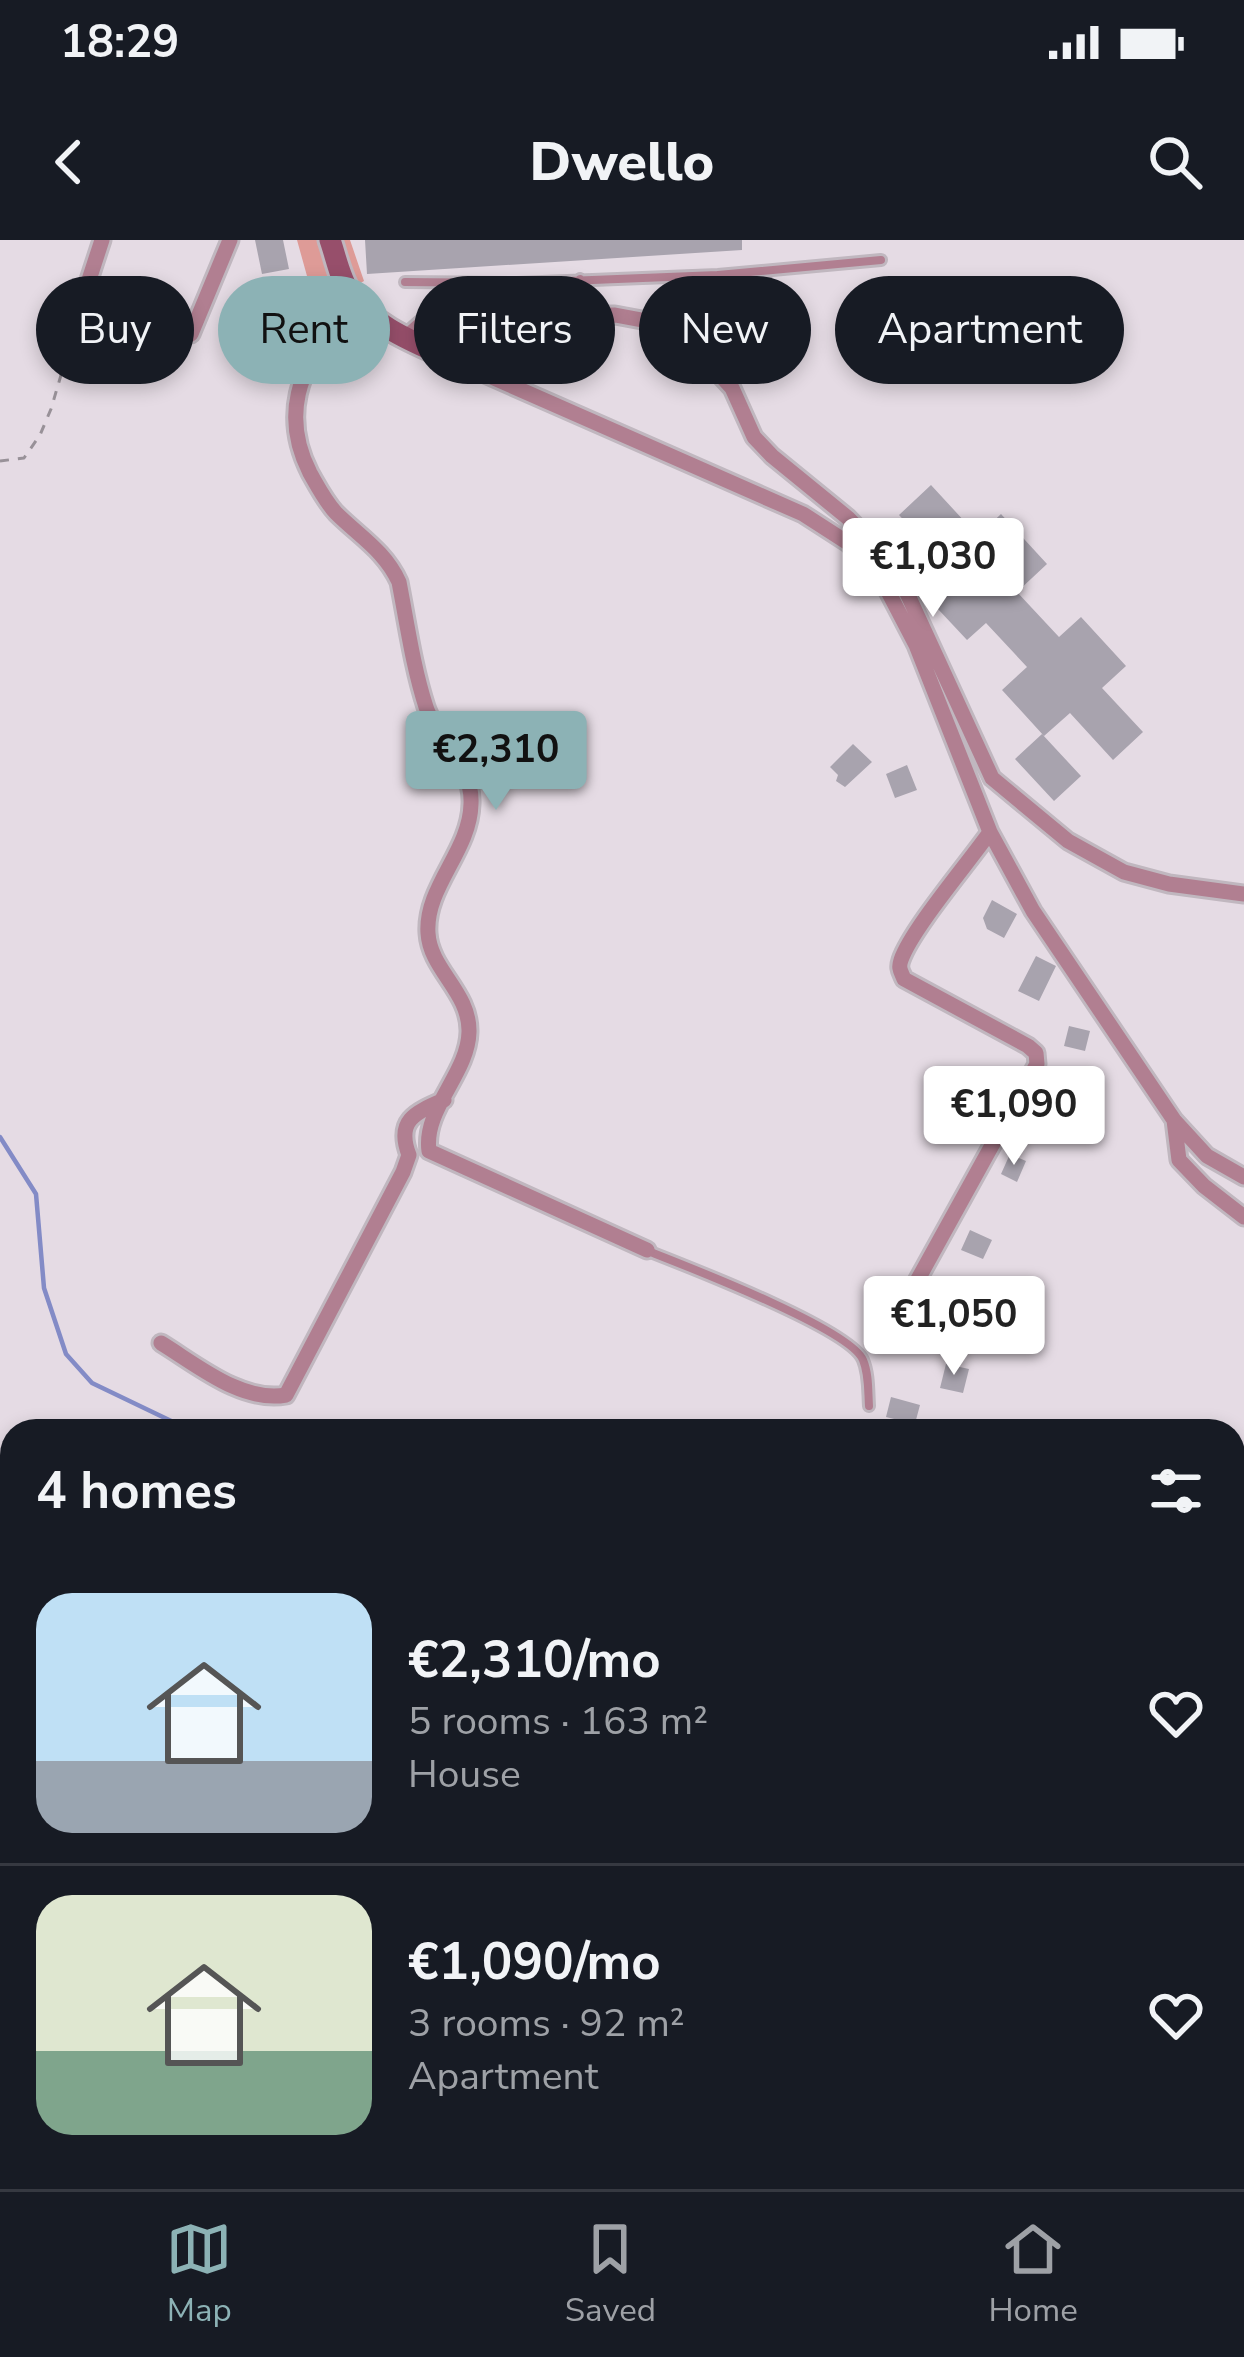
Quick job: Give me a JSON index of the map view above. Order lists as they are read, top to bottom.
{
  "page": {
    "status": "18:29",
    "header": "Dwello",
    "chip": [
      "Buy",
      "Rent",
      "Filters",
      "New",
      "Apartment"
    ],
    "price": [
      "€1,030",
      "€2,310",
      "€1,090",
      "€1,050"
    ],
    "heading": "4 homes",
    "list": [
      {
        "name": "€2,310/mo",
        "note": "5 rooms · 163 m² · House"
      },
      {
        "name": "€1,090/mo",
        "note": "3 rooms · 92 m² · Apartment"
      }
    ],
    "tabs": ["Map", "Saved", "Home"]
  }
}
